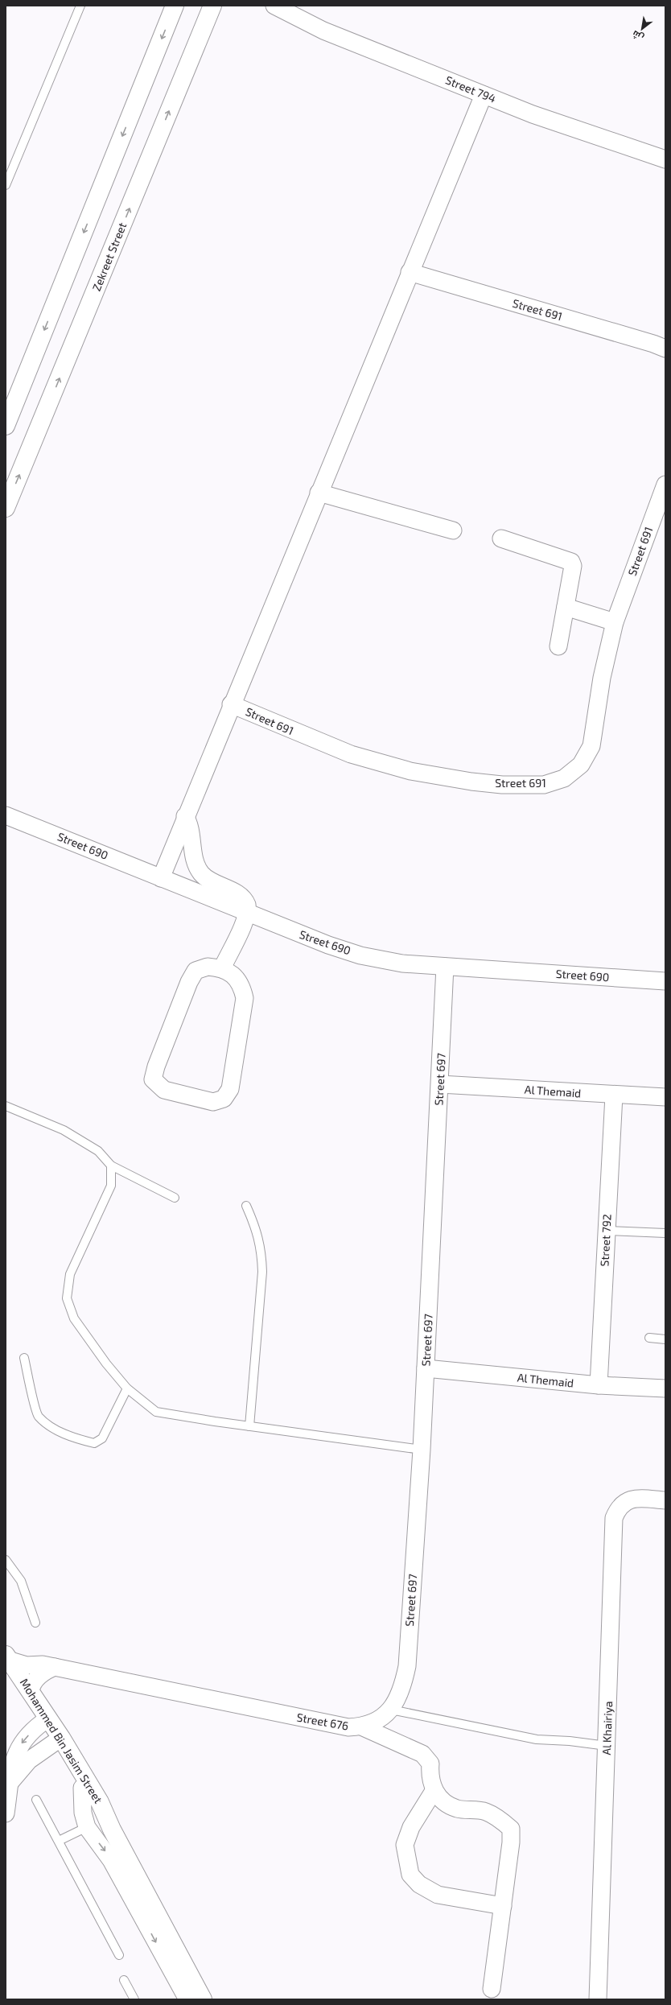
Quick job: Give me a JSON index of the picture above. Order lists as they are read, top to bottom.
{
  "streets": {
    "street": [
      "Street 794",
      "Zekreet Street",
      "Street 691",
      "Street 690",
      "Street 697",
      "Al Themaid",
      "Street 792",
      "Street 676",
      "Al Khairiya",
      "Mohammed Bin Jasim Street"
    ]
  },
  "crossings": [
    ["Street 690", "Street 697"],
    ["Street 697", "Al Themaid"],
    ["Street 697", "Street 676"],
    ["Al Themaid", "Street 792"],
    ["Street 676", "Mohammed Bin Jasim Street"]
  ],
  "north": "bottom left"
}
